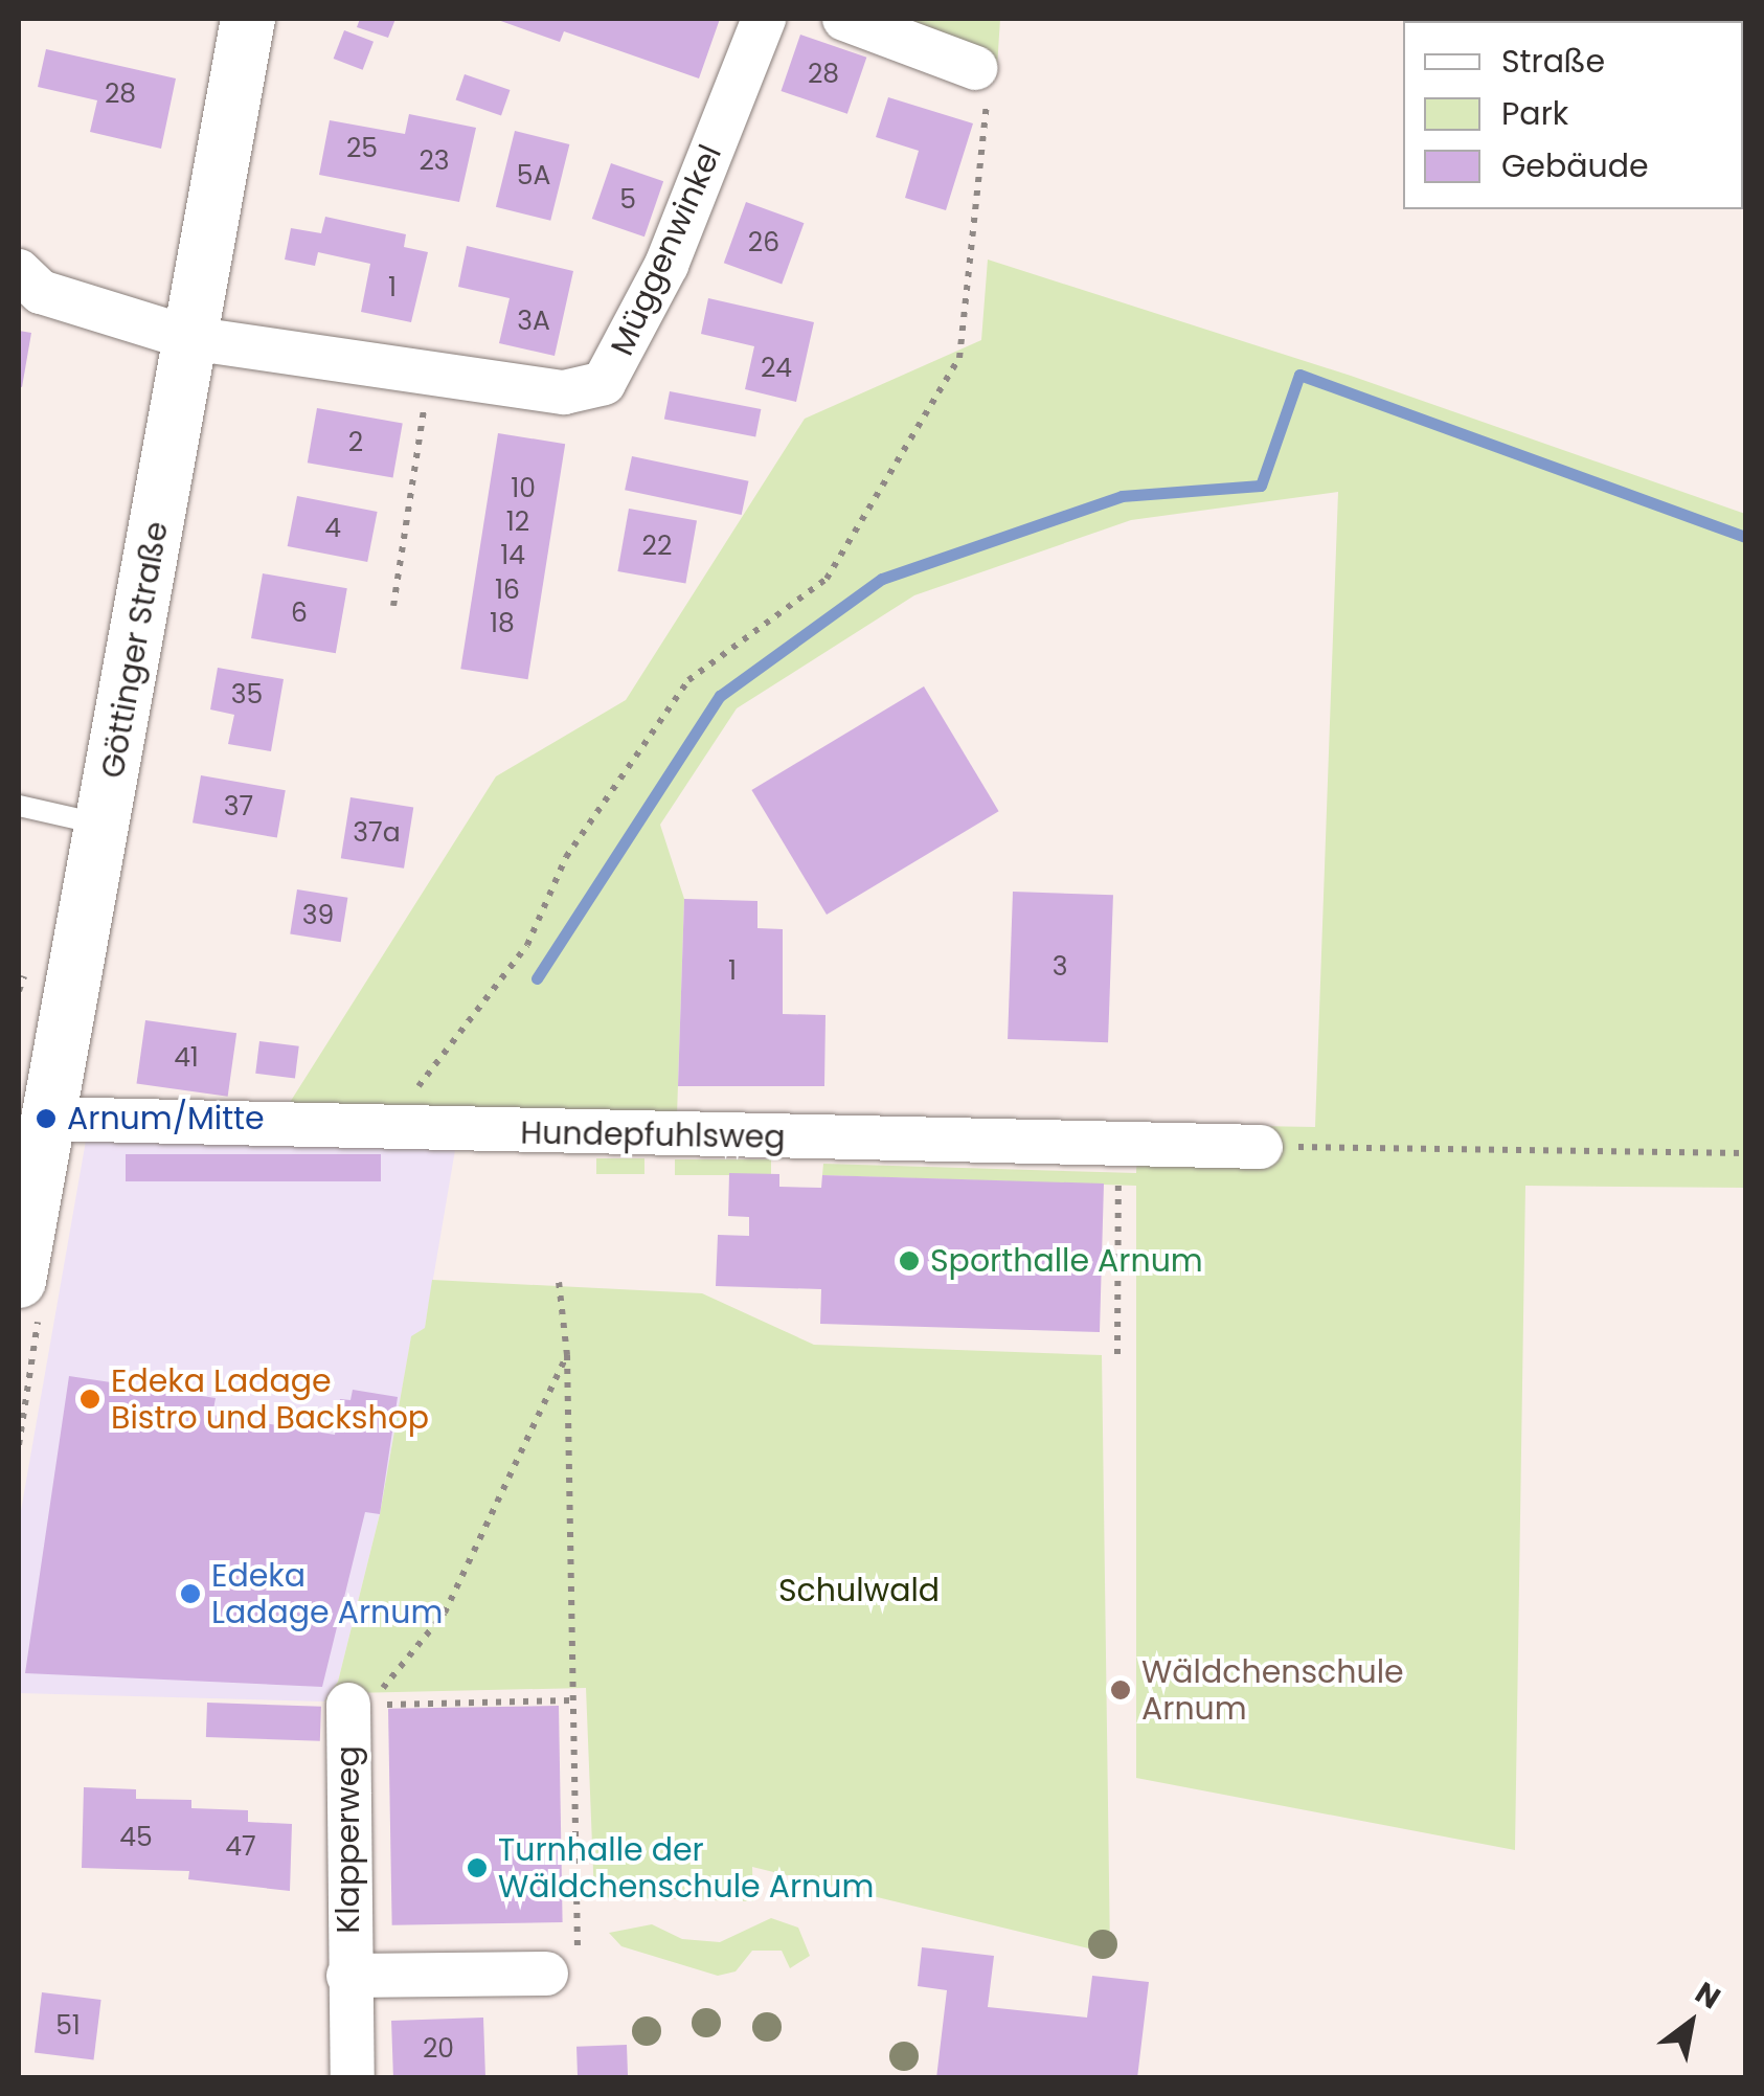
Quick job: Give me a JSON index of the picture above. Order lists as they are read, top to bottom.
{
  "streets": {
    "street": [
      "Müggenwinkel",
      "Göttinger Straße",
      "Hundepfuhlsweg",
      "Klapperweg"
    ]
  },
  "crossings": [
    ["Müggenwinkel", "Göttinger Straße"],
    ["Göttinger Straße", "Hundepfuhlsweg"]
  ],
  "parks": ["Schulwald"],
  "places": [
    "Arnum/Mitte",
    "Sporthalle Arnum",
    "Edeka Ladage Bistro und Backshop",
    "Edeka Ladage Arnum",
    "Wäldchenschule Arnum",
    "Turnhalle der Wäldchenschule Arnum"
  ],
  "house_numbers": [
    "28",
    "28",
    "25",
    "23",
    "5A",
    "5",
    "26",
    "1",
    "3A",
    "24",
    "2",
    "10",
    "12",
    "4",
    "22",
    "14",
    "16",
    "6",
    "18",
    "35",
    "37",
    "37a",
    "39",
    "3",
    "1",
    "41",
    "45",
    "47",
    "51",
    "20"
  ],
  "legend": ["Straße", "Park", "Gebäude"],
  "north": "top right"
}
